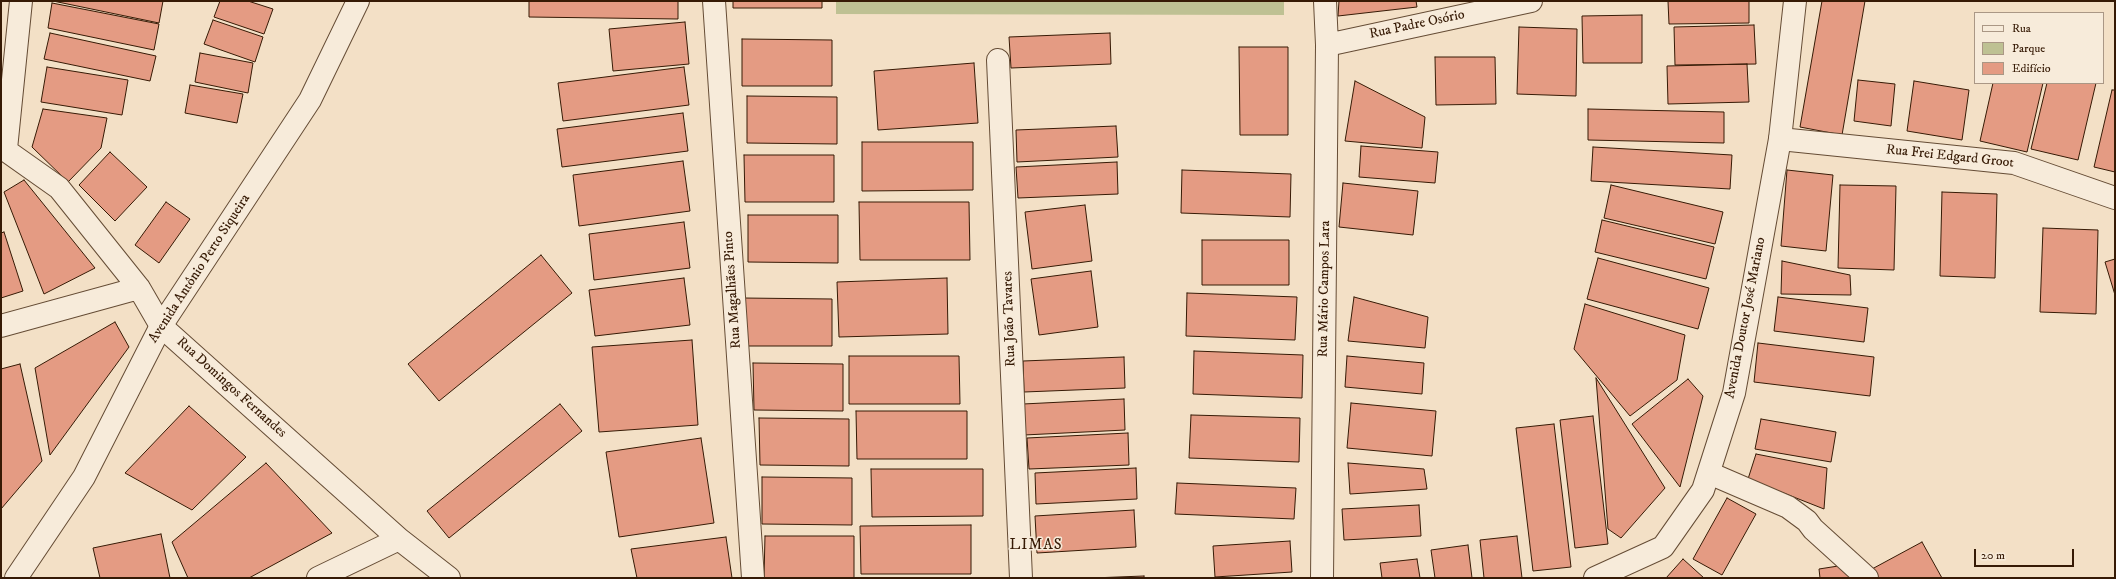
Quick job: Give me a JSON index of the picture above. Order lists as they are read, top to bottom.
{
  "streets": {
    "street": [
      "Rua Padre Osório",
      "Rua Frei Edgard Groot",
      "Avenida Antônio Perto Siqueira",
      "Rua Mário Campos Lara",
      "Rua Magalhães Pinto",
      "Avenida Doutor José Mariano",
      "Rua João Tavares",
      "Rua Domingos Fernandes"
    ]
  },
  "crossings": [
    ["Rua Padre Osório", "Rua Mário Campos Lara"],
    ["Rua Frei Edgard Groot", "Avenida Doutor José Mariano"],
    ["Avenida Antônio Perto Siqueira", "Rua Domingos Fernandes"]
  ],
  "districts": ["LIMAS"],
  "legend": ["Rua", "Parque", "Edifício"],
  "scale_bar": "20 m"
}
